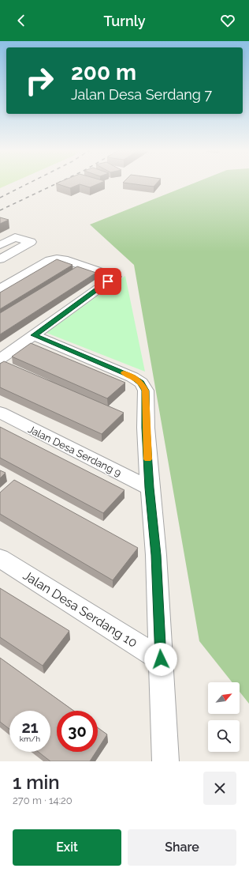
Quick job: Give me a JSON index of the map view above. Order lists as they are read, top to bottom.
{
  "streets": {
    "street": ["Jalan Desa Serdang 9", "Jalan Desa Serdang 10"]
  },
  "north": "top right",
  "page": {
    "header": "Turnly",
    "turn": ["200 m", "Jalan Desa Serdang 7"],
    "speed": "21 km/h",
    "limit": "30",
    "heading": ["1 min", "270 m · 14:20"],
    "buttons": ["Exit", "Share"]
  }
}
